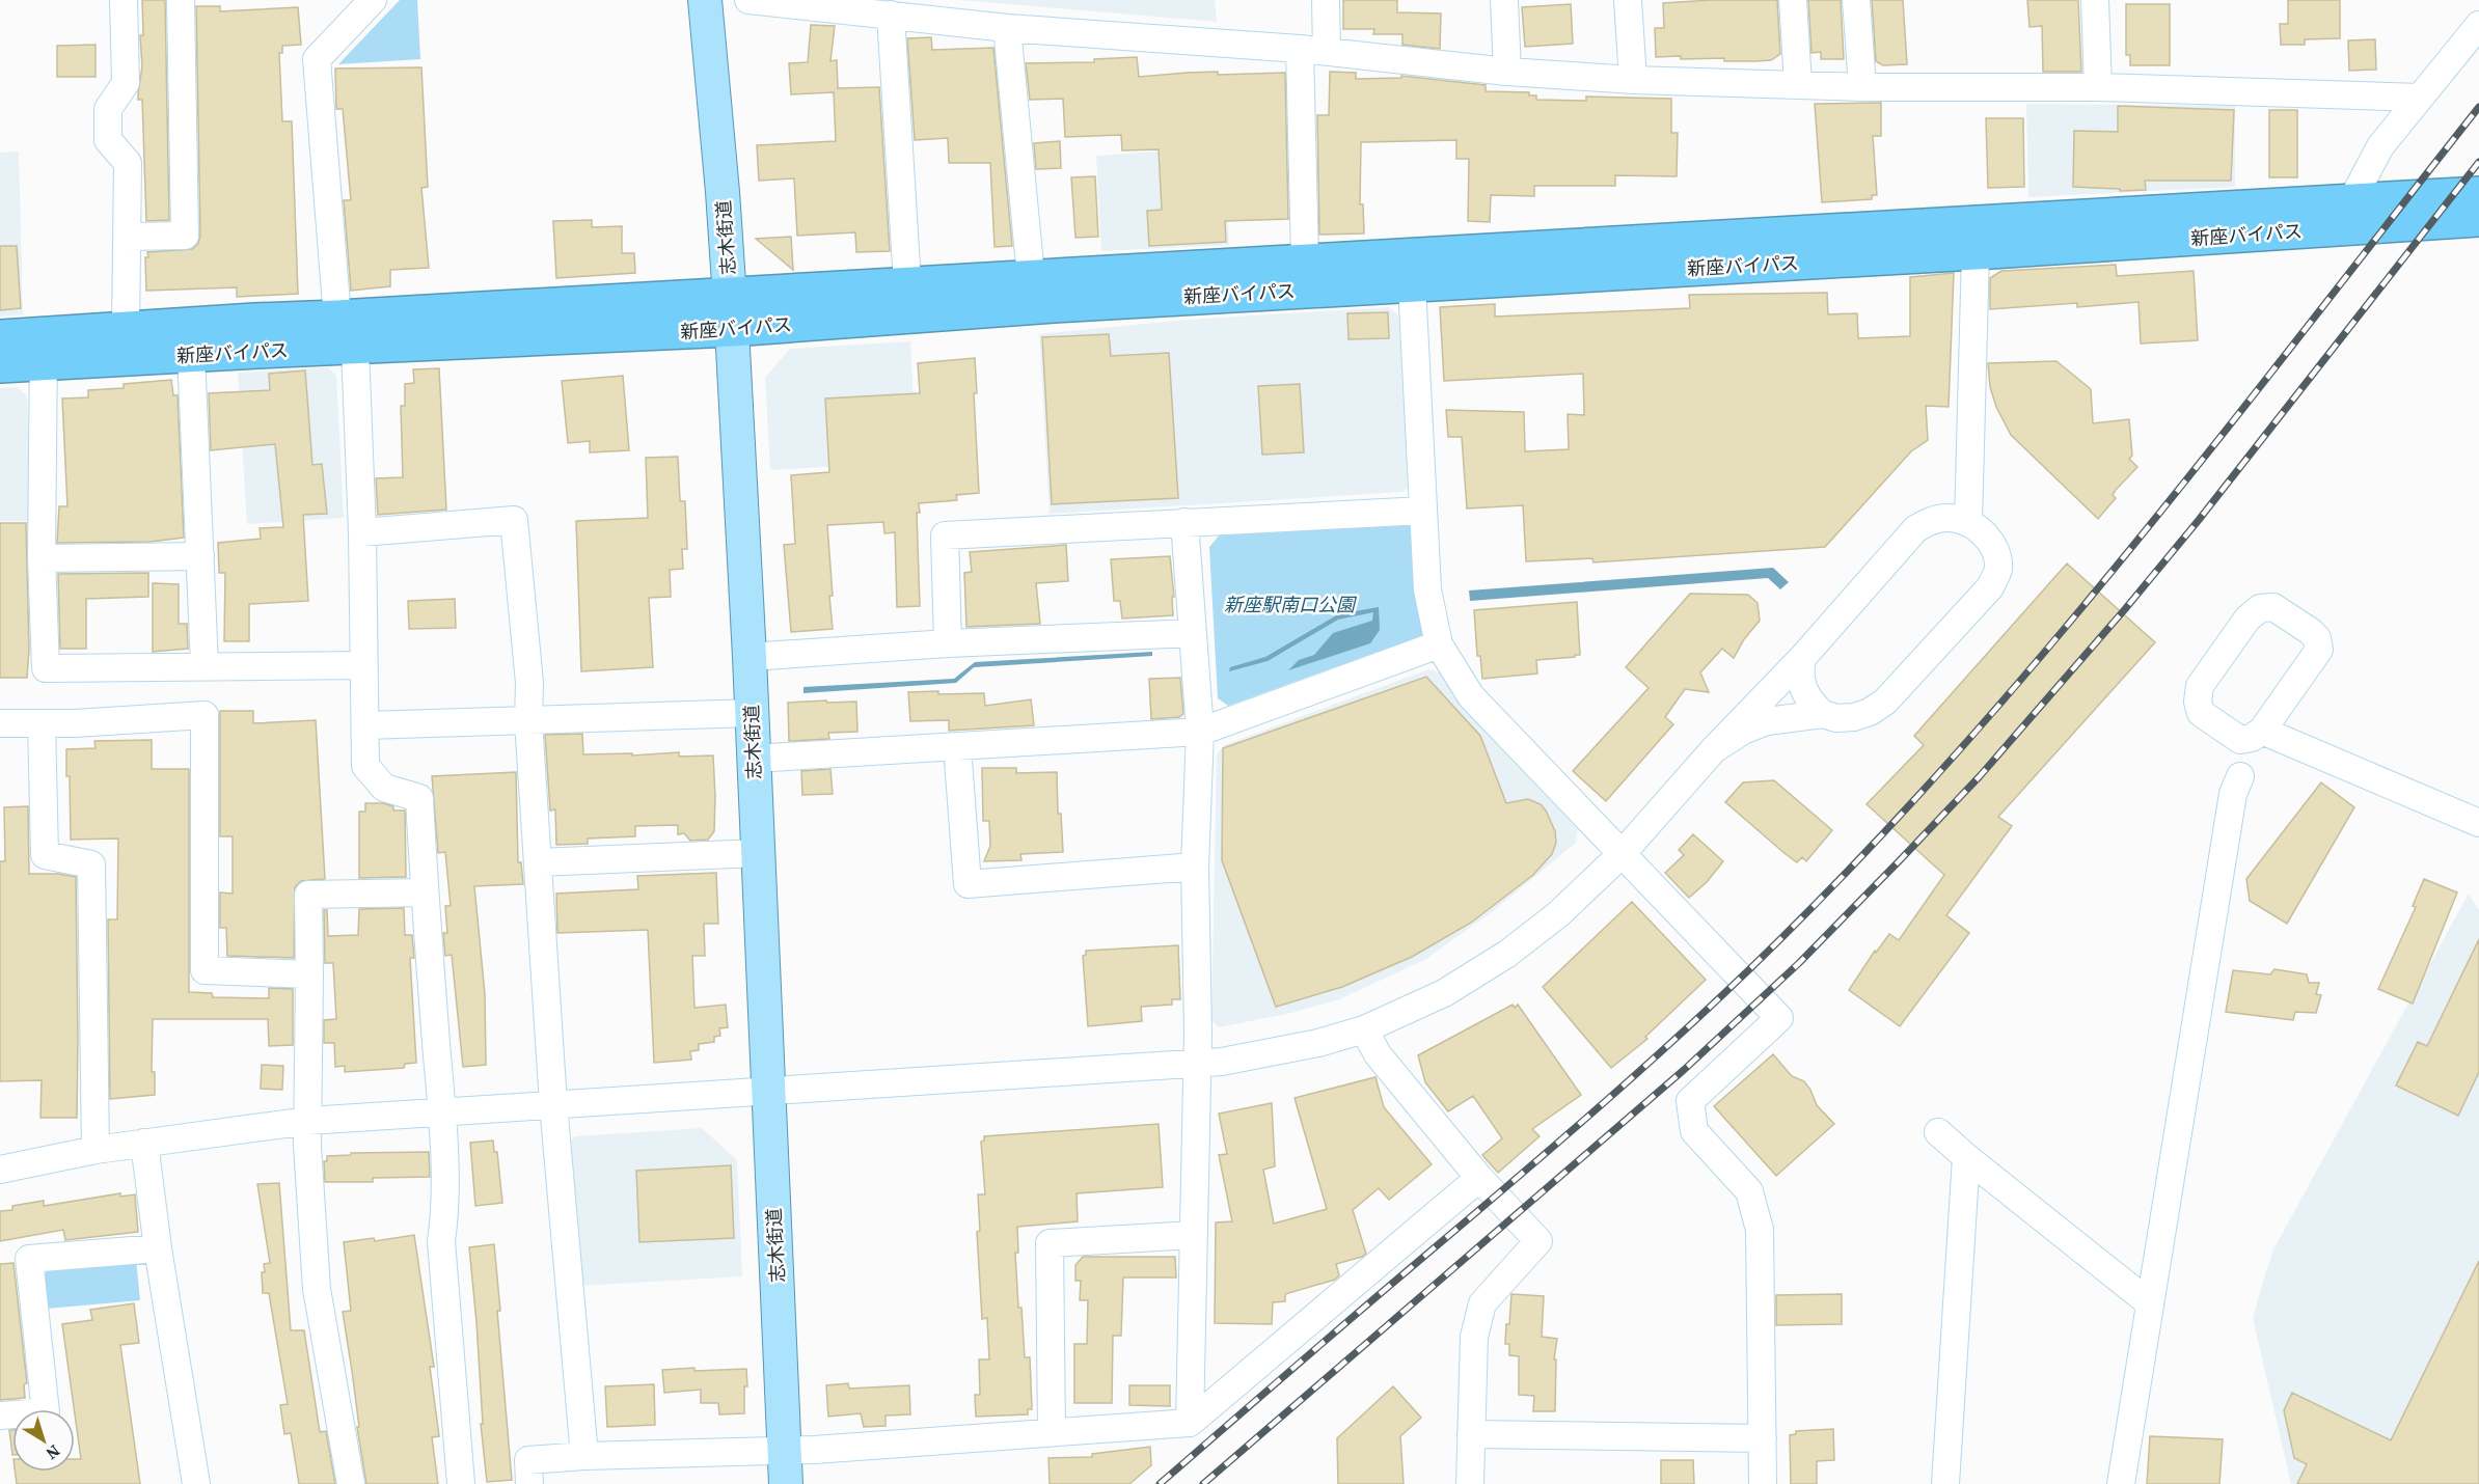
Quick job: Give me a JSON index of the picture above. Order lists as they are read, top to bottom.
{
  "streets": {
    "highway": ["新座バイパス"],
    "main road": ["志木街道"]
  },
  "crossings": [
    ["新座バイパス", "志木街道"]
  ],
  "parks": ["新座駅南口公園"],
  "north": "bottom right"
}
